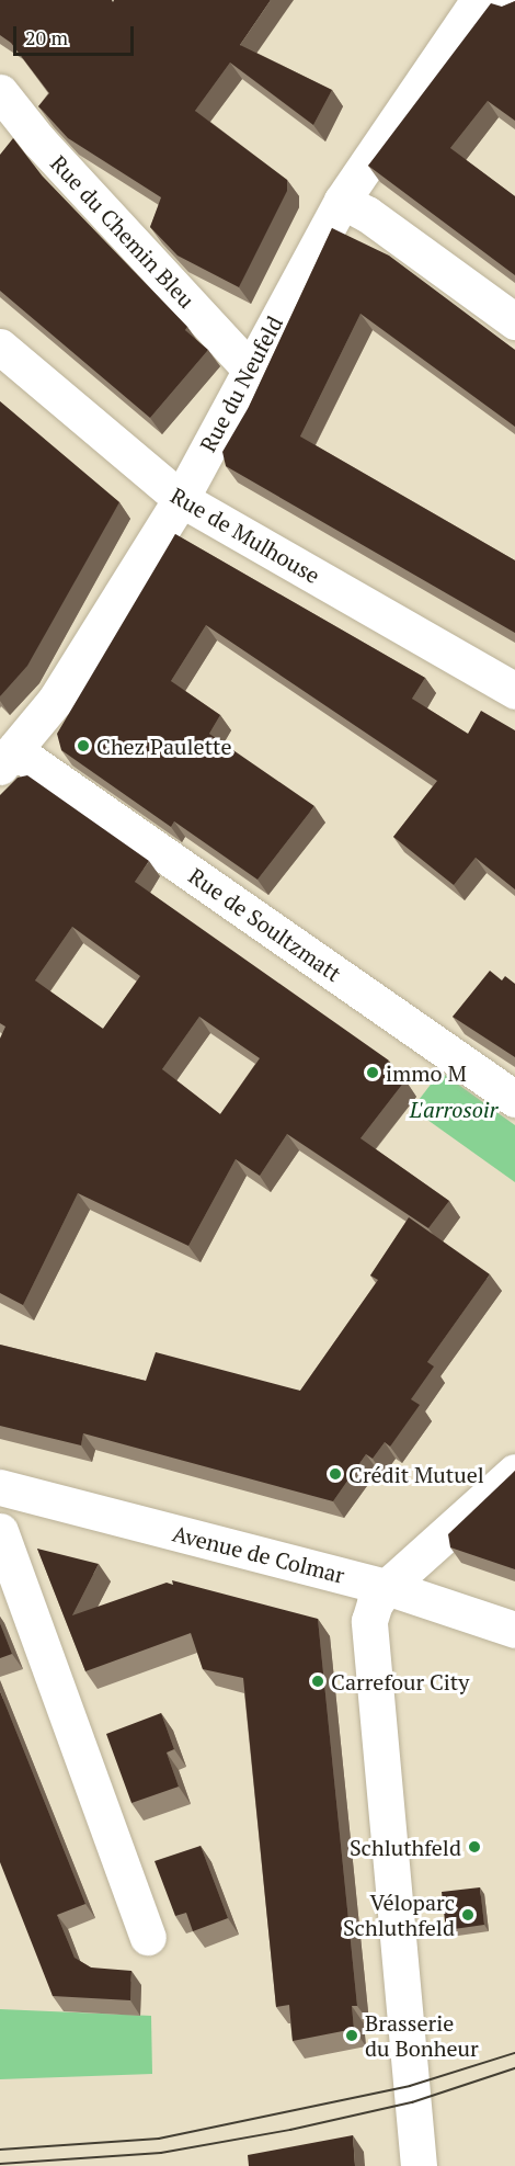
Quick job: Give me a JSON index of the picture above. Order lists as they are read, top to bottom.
{
  "streets": {
    "street": [
      "Rue du Chemin Bleu",
      "Rue du Neufeld",
      "Rue de Mulhouse",
      "Rue de Soultzmatt",
      "Avenue de Colmar"
    ]
  },
  "crossings": [
    ["Rue du Chemin Bleu", "Rue du Neufeld"],
    ["Rue du Neufeld", "Rue de Mulhouse"],
    ["Rue du Neufeld", "Rue de Soultzmatt"]
  ],
  "parks": ["L'arrosoir"],
  "places": [
    "Chez Paulette",
    "immo M",
    "Crédit Mutuel",
    "Carrefour City",
    "Schluthfeld",
    "Véloparc Schluthfeld",
    "Brasserie du Bonheur"
  ],
  "scale_bar": "20 m"
}
